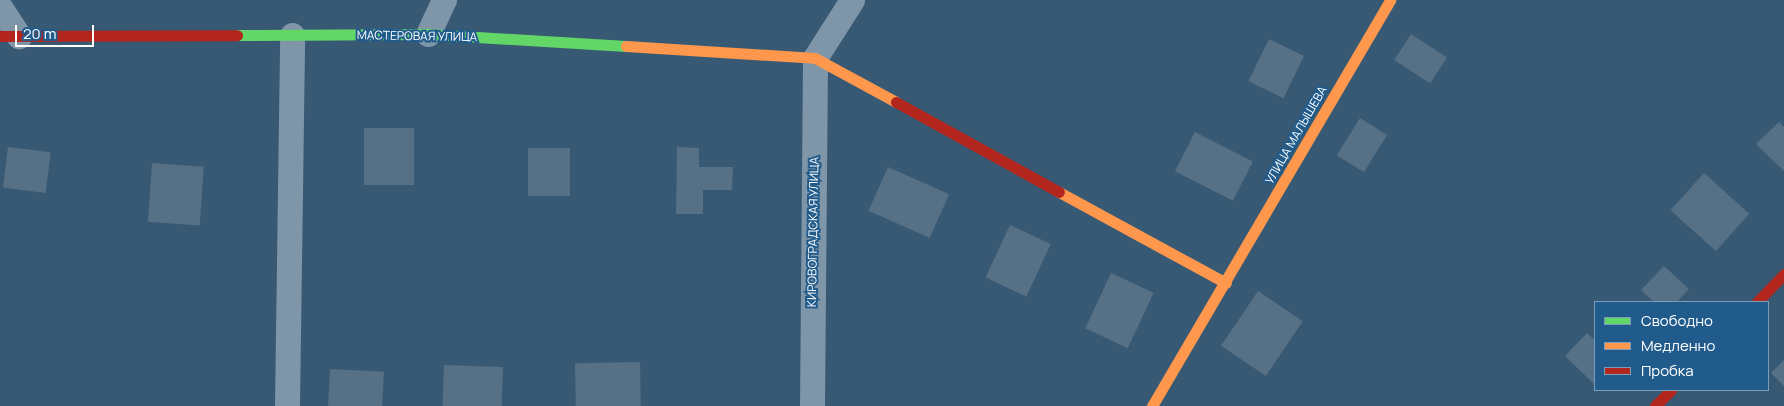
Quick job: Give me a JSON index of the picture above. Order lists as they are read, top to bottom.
{
  "streets": {
    "street": ["МАСТЕРОВАЯ УЛИЦА", "УЛИЦА МАЛЫШЕВА", "КИРОВОГРАДСКАЯ УЛИЦА"]
  },
  "crossings": [
    ["МАСТЕРОВАЯ УЛИЦА", "КИРОВОГРАДСКАЯ УЛИЦА"]
  ],
  "legend": ["Свободно", "Медленно", "Пробка"],
  "scale_bar": "20 m"
}
